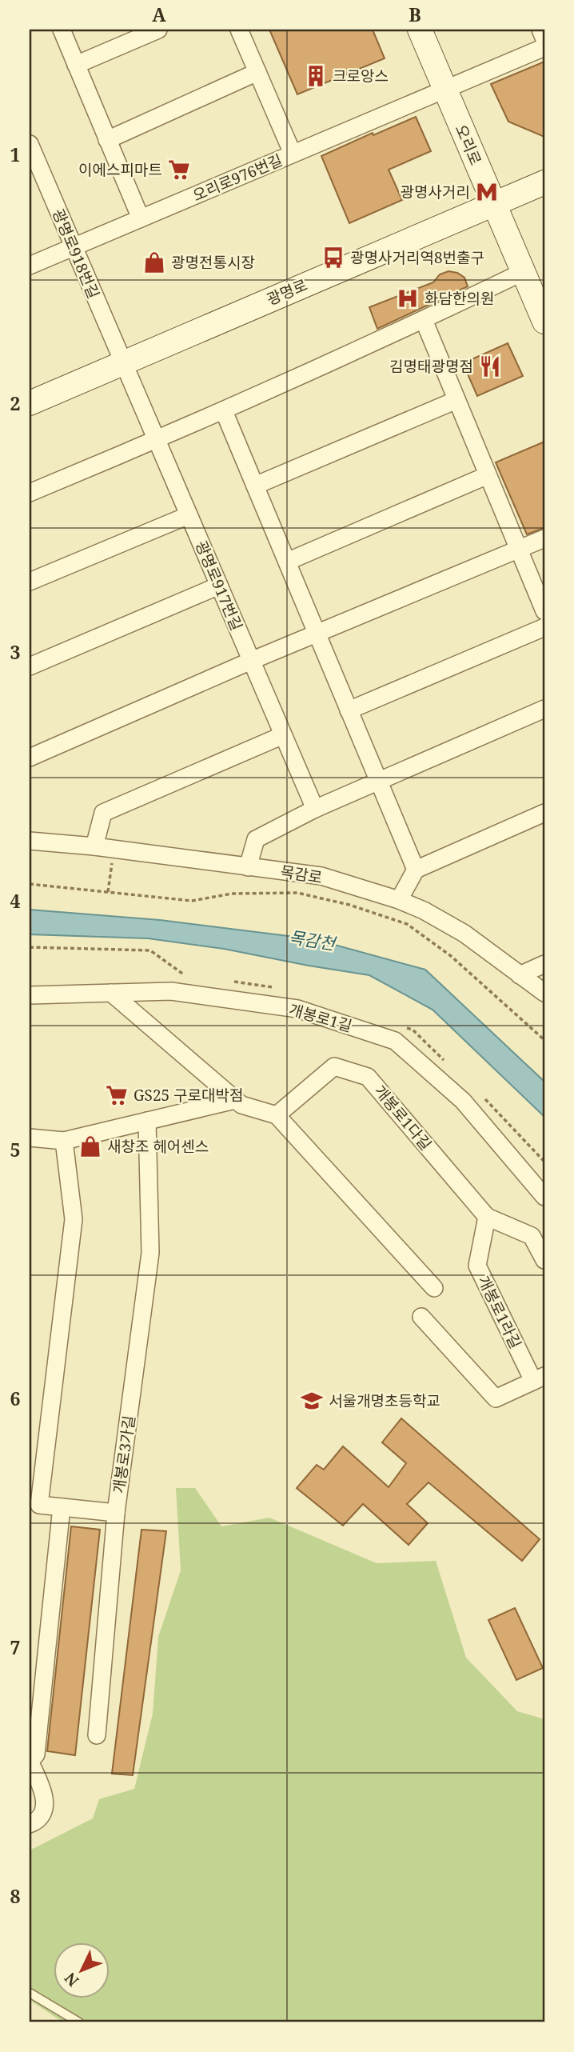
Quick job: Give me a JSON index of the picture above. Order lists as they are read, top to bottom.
{
  "streets": {
    "main road": ["오리로", "광명로"],
    "street": [
      "오리로976번길",
      "광명로918번길",
      "광명로917번길",
      "목감로",
      "개봉로1길",
      "개봉로1다길",
      "개봉로1라길",
      "개봉로3가길"
    ]
  },
  "crossings": [
    ["오리로", "오리로976번길"],
    ["오리로", "광명로"],
    ["오리로976번길", "광명로918번길"],
    ["광명로918번길", "광명로"],
    ["광명로918번길", "광명로917번길"],
    ["광명로", "광명로917번길"],
    ["개봉로1다길", "개봉로1라길"]
  ],
  "water": ["목감천"],
  "places": {
    "building": ["크로앙스"],
    "supermarket": ["이에스피마트", "GS25 구로대박점"],
    "metro station": ["광명사거리"],
    "bus stop": ["광명사거리역8번출구"],
    "shop": ["광명전통시장", "새창조 헤어센스"],
    "hospital": ["화담한의원"],
    "restaurant": ["김명태광명점"],
    "school or university": ["서울개명초등학교"]
  },
  "north": "bottom left",
  "grid": {
    "columns": ["A", "B"],
    "rows": [
      "1",
      "2",
      "3",
      "4",
      "5",
      "6",
      "7",
      "8"
    ]
  }
}
